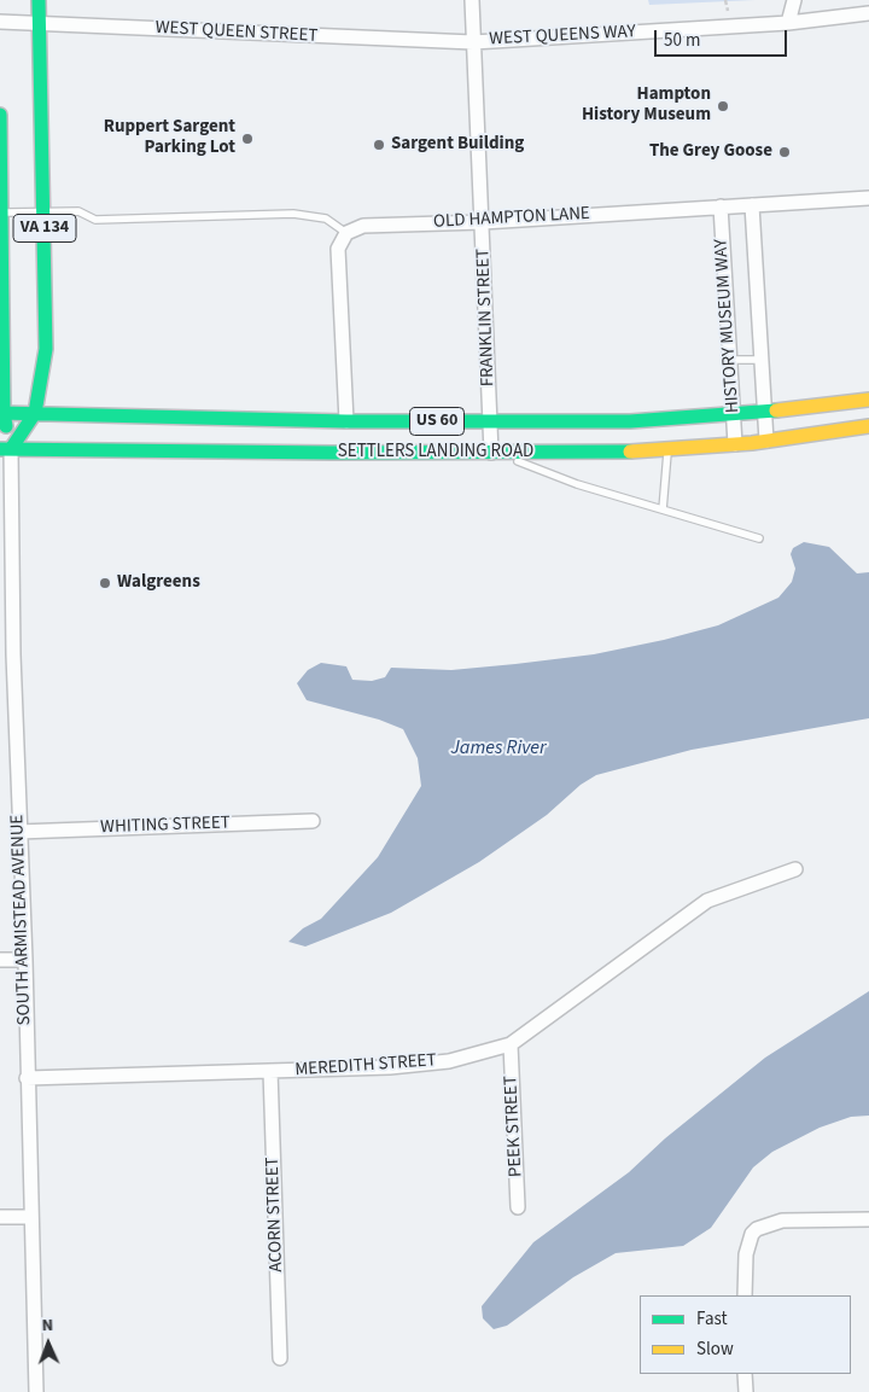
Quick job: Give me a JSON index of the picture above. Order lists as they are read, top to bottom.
{
  "streets": {
    "main road": ["VA 134", "US 60", "SETTLERS LANDING ROAD"],
    "street": [
      "WEST QUEEN STREET",
      "WEST QUEENS WAY",
      "OLD HAMPTON LANE",
      "FRANKLIN STREET",
      "HISTORY MUSEUM WAY",
      "WHITING STREET",
      "SOUTH ARMISTEAD AVENUE",
      "MEREDITH STREET",
      "PEEK STREET",
      "ACORN STREET"
    ]
  },
  "crossings": [
    ["WEST QUEEN STREET", "WEST QUEENS WAY"],
    ["WEST QUEEN STREET", "VA 134"],
    ["WEST QUEEN STREET", "FRANKLIN STREET"],
    ["WEST QUEENS WAY", "FRANKLIN STREET"],
    ["OLD HAMPTON LANE", "FRANKLIN STREET"],
    ["OLD HAMPTON LANE", "HISTORY MUSEUM WAY"],
    ["VA 134", "SETTLERS LANDING ROAD"],
    ["VA 134", "SOUTH ARMISTEAD AVENUE"],
    ["FRANKLIN STREET", "SETTLERS LANDING ROAD"],
    ["HISTORY MUSEUM WAY", "SETTLERS LANDING ROAD"],
    ["SETTLERS LANDING ROAD", "SOUTH ARMISTEAD AVENUE"],
    ["WHITING STREET", "SOUTH ARMISTEAD AVENUE"],
    ["SOUTH ARMISTEAD AVENUE", "MEREDITH STREET"],
    ["MEREDITH STREET", "PEEK STREET"],
    ["MEREDITH STREET", "ACORN STREET"]
  ],
  "water": ["James River"],
  "places": [
    "Hampton History Museum",
    "Ruppert Sargent Parking Lot",
    "Sargent Building",
    "The Grey Goose",
    "Walgreens"
  ],
  "legend": ["Fast", "Slow"],
  "scale_bar": "50 m",
  "north": "top"
}
